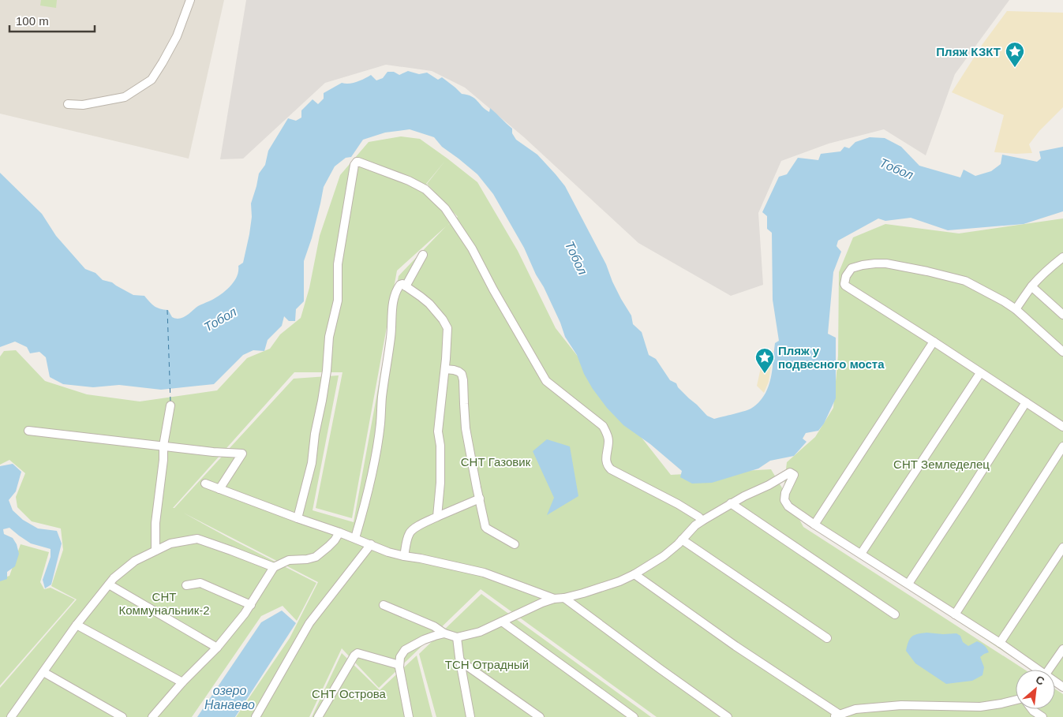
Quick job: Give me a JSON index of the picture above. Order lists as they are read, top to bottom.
{
  "water": ["Тобол", "озеро Нанаево"],
  "parks": [
    "СНТ Газовик",
    "СНТ Земледелец",
    "СНТ Коммунальник-2",
    "ТСН Отрадный",
    "СНТ Острова"
  ],
  "places": {
    "place": ["Пляж КЗКТ", "Пляж у подвесного моста"]
  },
  "scale_bar": "100 m",
  "north": "top right"
}
